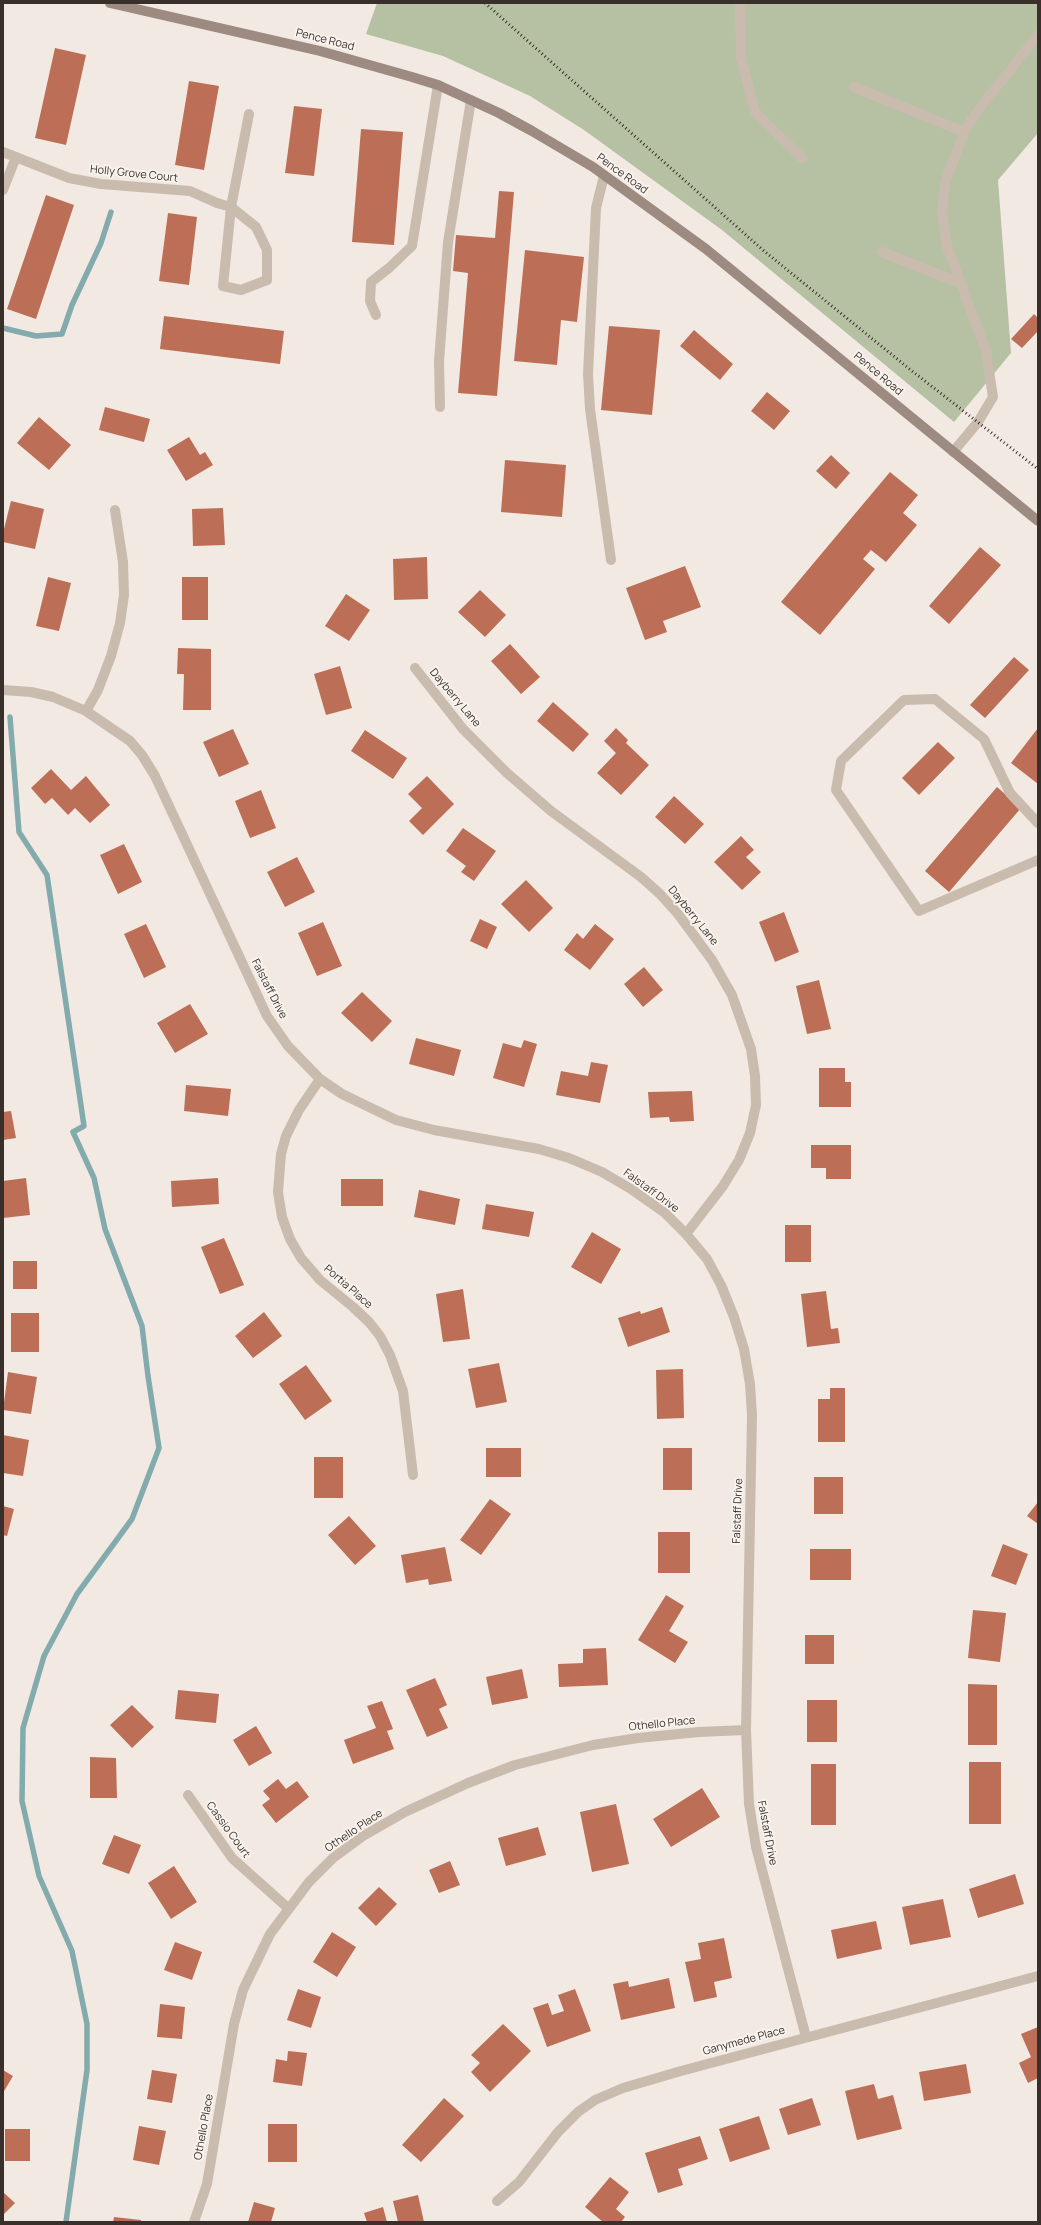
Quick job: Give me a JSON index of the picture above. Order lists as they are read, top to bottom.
{
  "streets": {
    "street": [
      "Pence Road",
      "Holly Grove Court",
      "Dayberry Lane",
      "Falstaff Drive",
      "Portia Place",
      "Othello Place",
      "Cassio Court",
      "Ganymede Place"
    ]
  },
  "crossings": [
    ["Dayberry Lane", "Falstaff Drive"],
    ["Falstaff Drive", "Portia Place"],
    ["Falstaff Drive", "Othello Place"],
    ["Falstaff Drive", "Ganymede Place"],
    ["Othello Place", "Cassio Court"]
  ]
}
